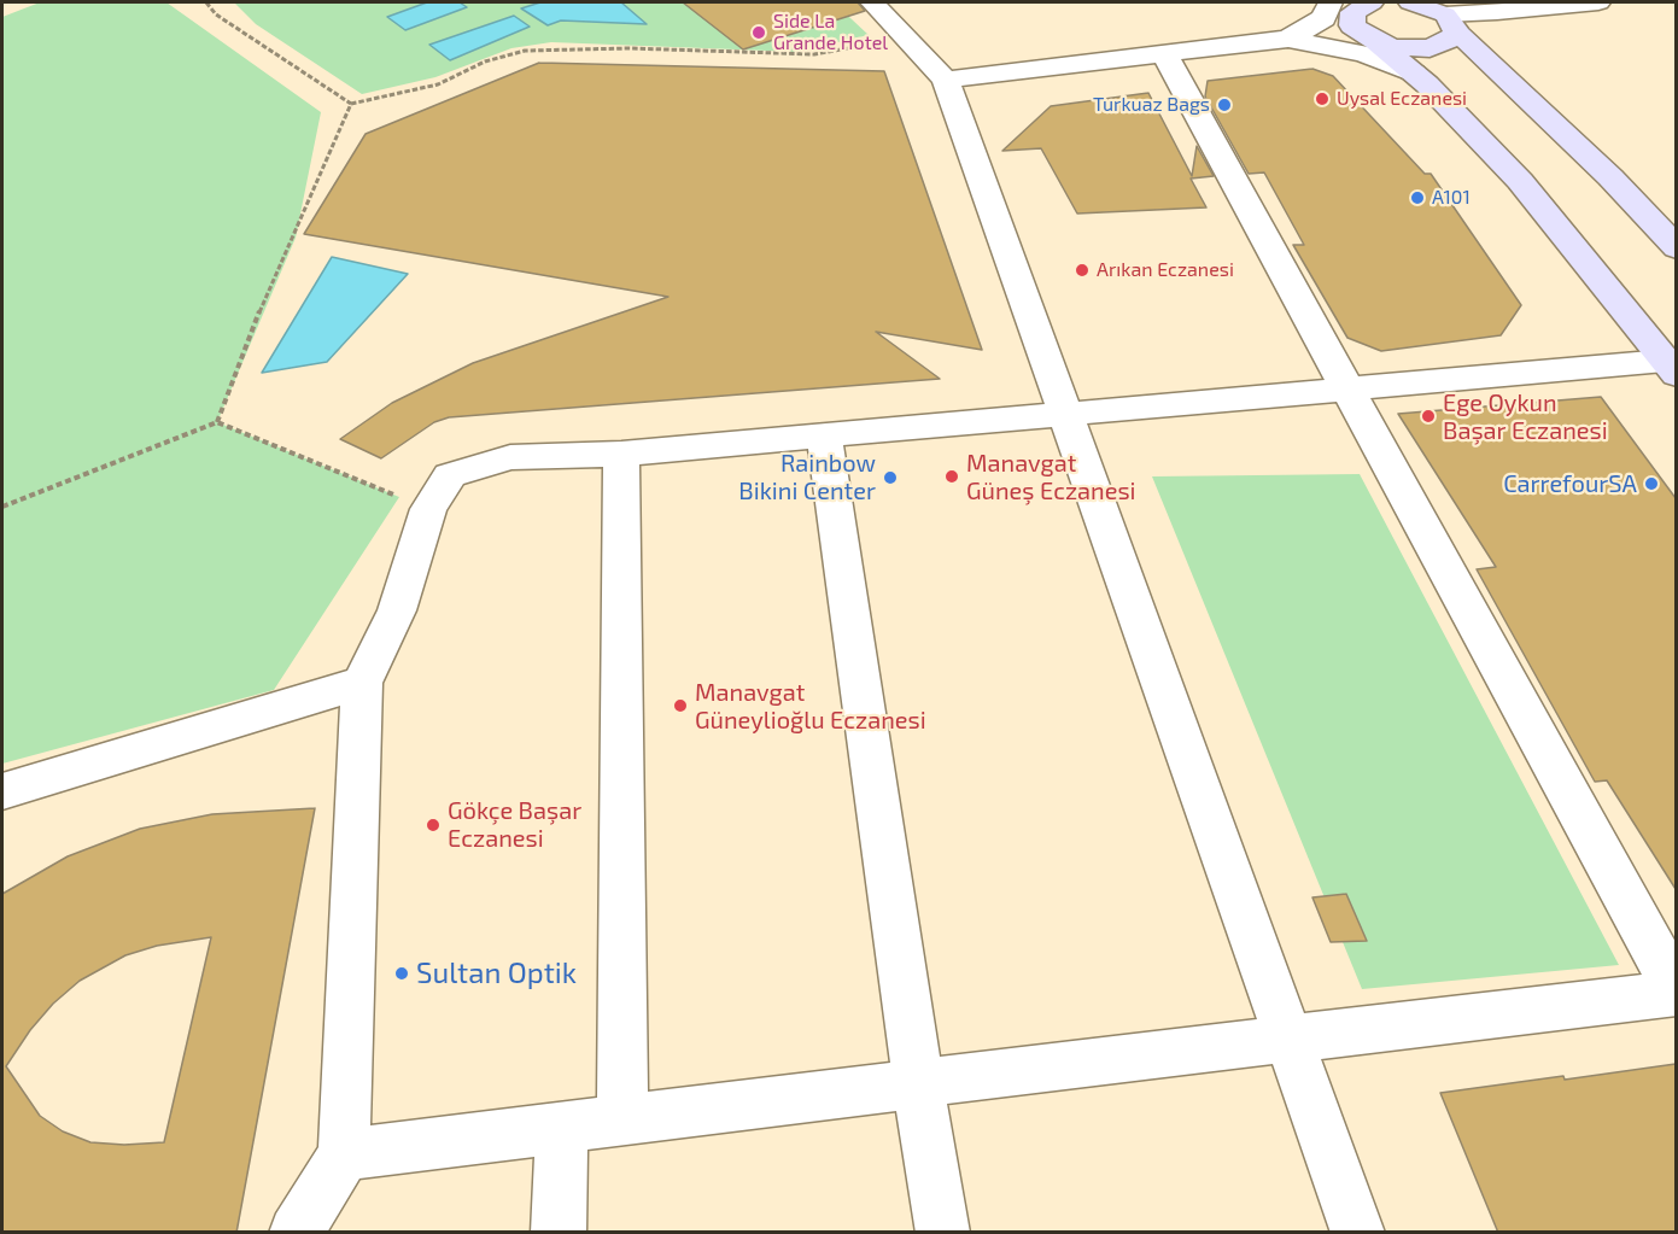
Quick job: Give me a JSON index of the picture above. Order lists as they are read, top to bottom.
{
  "places": [
    "Side La Grande Hotel",
    "Uysal Eczanesi",
    "Turkuaz Bags",
    "A101",
    "Arıkan Eczanesi",
    "Ege Oykun Başar Eczanesi",
    "Manavgat Güneş Eczanesi",
    "Rainbow Bikini Center",
    "CarrefourSA",
    "Manavgat Güneylioğlu Eczanesi",
    "Gökçe Başar Eczanesi",
    "Sultan Optik"
  ]
}
